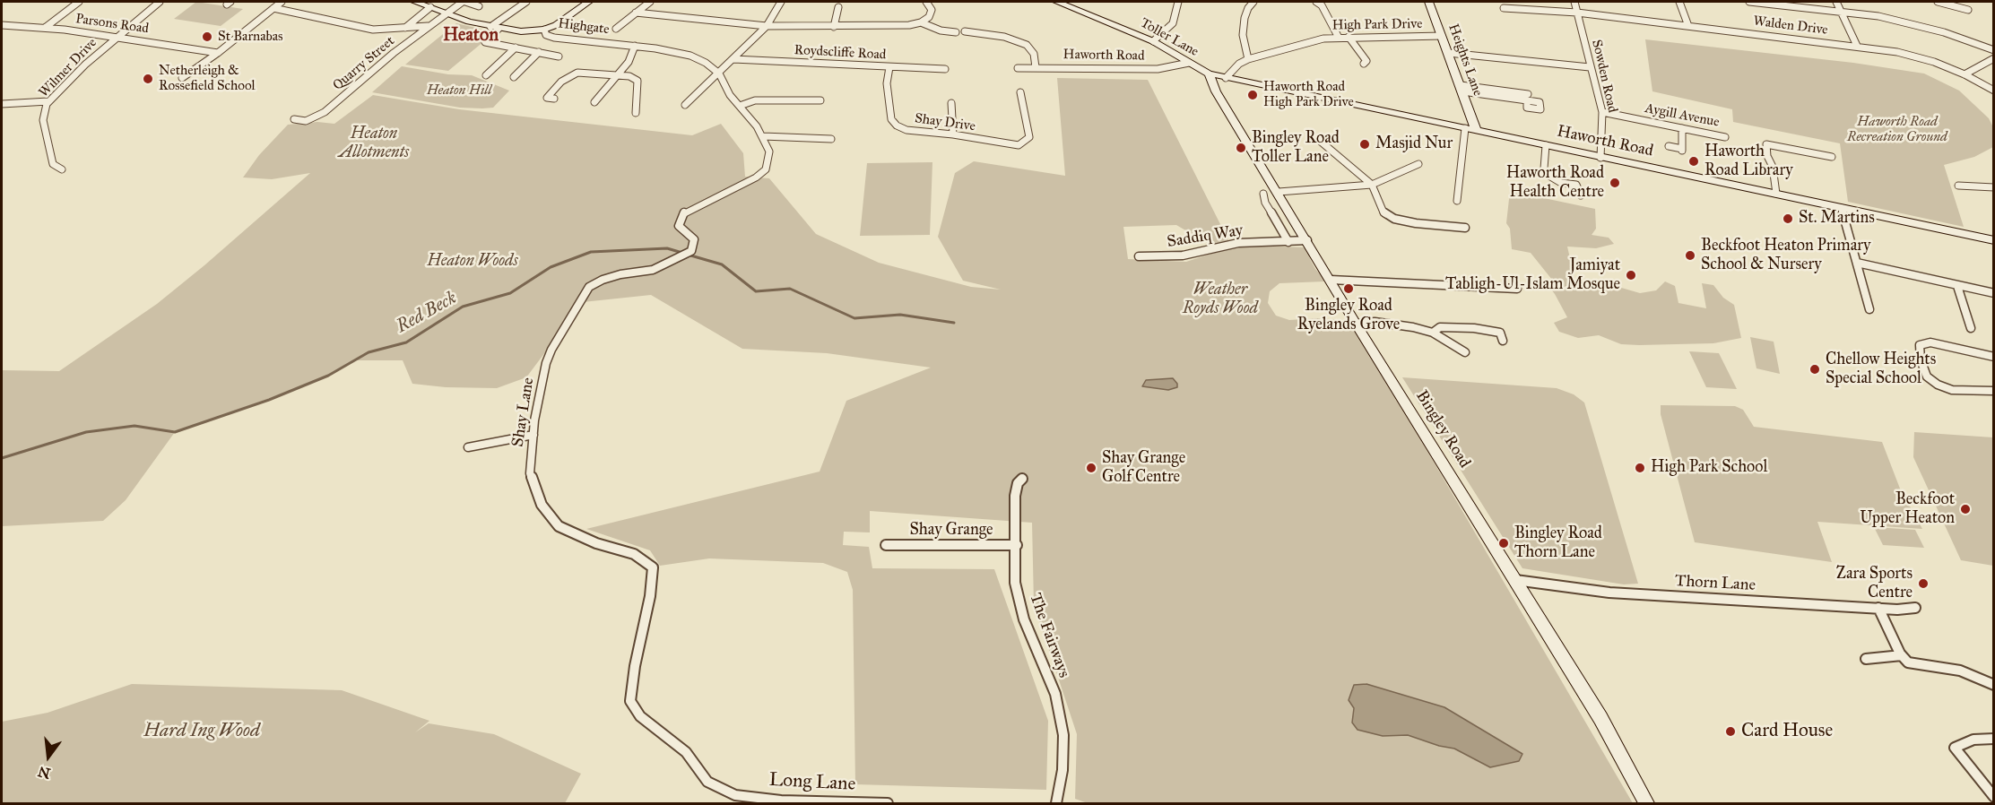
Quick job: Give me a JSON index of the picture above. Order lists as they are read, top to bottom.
{
  "streets": {
    "main road": [
      "Highgate",
      "Toller Lane",
      "Haworth Road",
      "Heights Lane",
      "Bingley Road"
    ],
    "street": [
      "Parsons Road",
      "High Park Drive",
      "Walden Drive",
      "Roydscliffe Road",
      "Quarry Street",
      "Wilmer Drive",
      "Sowden Road",
      "Aygill Avenue",
      "Shay Drive",
      "Saddiq Way",
      "Shay Lane",
      "Shay Grange",
      "Thorn Lane",
      "The Fairways",
      "Long Lane"
    ]
  },
  "crossings": [
    ["Parsons Road", "Wilmer Drive"],
    ["High Park Drive", "Haworth Road"],
    ["High Park Drive", "Heights Lane"],
    ["Walden Drive", "Sowden Road"],
    ["Highgate", "Quarry Street"],
    ["Highgate", "Shay Lane"],
    ["Toller Lane", "Haworth Road"],
    ["Toller Lane", "Bingley Road"],
    ["Roydscliffe Road", "Shay Drive"],
    ["Haworth Road", "Heights Lane"],
    ["Haworth Road", "Sowden Road"],
    ["Haworth Road", "Bingley Road"],
    ["Sowden Road", "Aygill Avenue"],
    ["Saddiq Way", "Bingley Road"],
    ["Shay Lane", "Long Lane"],
    ["Bingley Road", "Thorn Lane"],
    ["Shay Grange", "The Fairways"]
  ],
  "districts": ["Heaton"],
  "water": ["Red Beck"],
  "parks": [
    "Heaton Hill",
    "Haworth Road Recreation Ground",
    "Heaton Allotments",
    "Heaton Woods",
    "Weather Royds Wood",
    "Hard Ing Wood"
  ],
  "places": [
    "St Barnabas",
    "Netherleigh & Rossefield School",
    "Haworth Road High Park Drive",
    "Masjid Nur",
    "Bingley Road Toller Lane",
    "Haworth Road Library",
    "Haworth Road Health Centre",
    "St. Martins",
    "Beckfoot Heaton Primary School & Nursery",
    "Jamiyat Tabligh-Ul-Islam Mosque",
    "Bingley Road Ryelands Grove",
    "Chellow Heights Special School",
    "Shay Grange Golf Centre",
    "High Park School",
    "Beckfoot Upper Heaton",
    "Bingley Road Thorn Lane",
    "Zara Sports Centre",
    "Card House"
  ],
  "north": "bottom"
}
